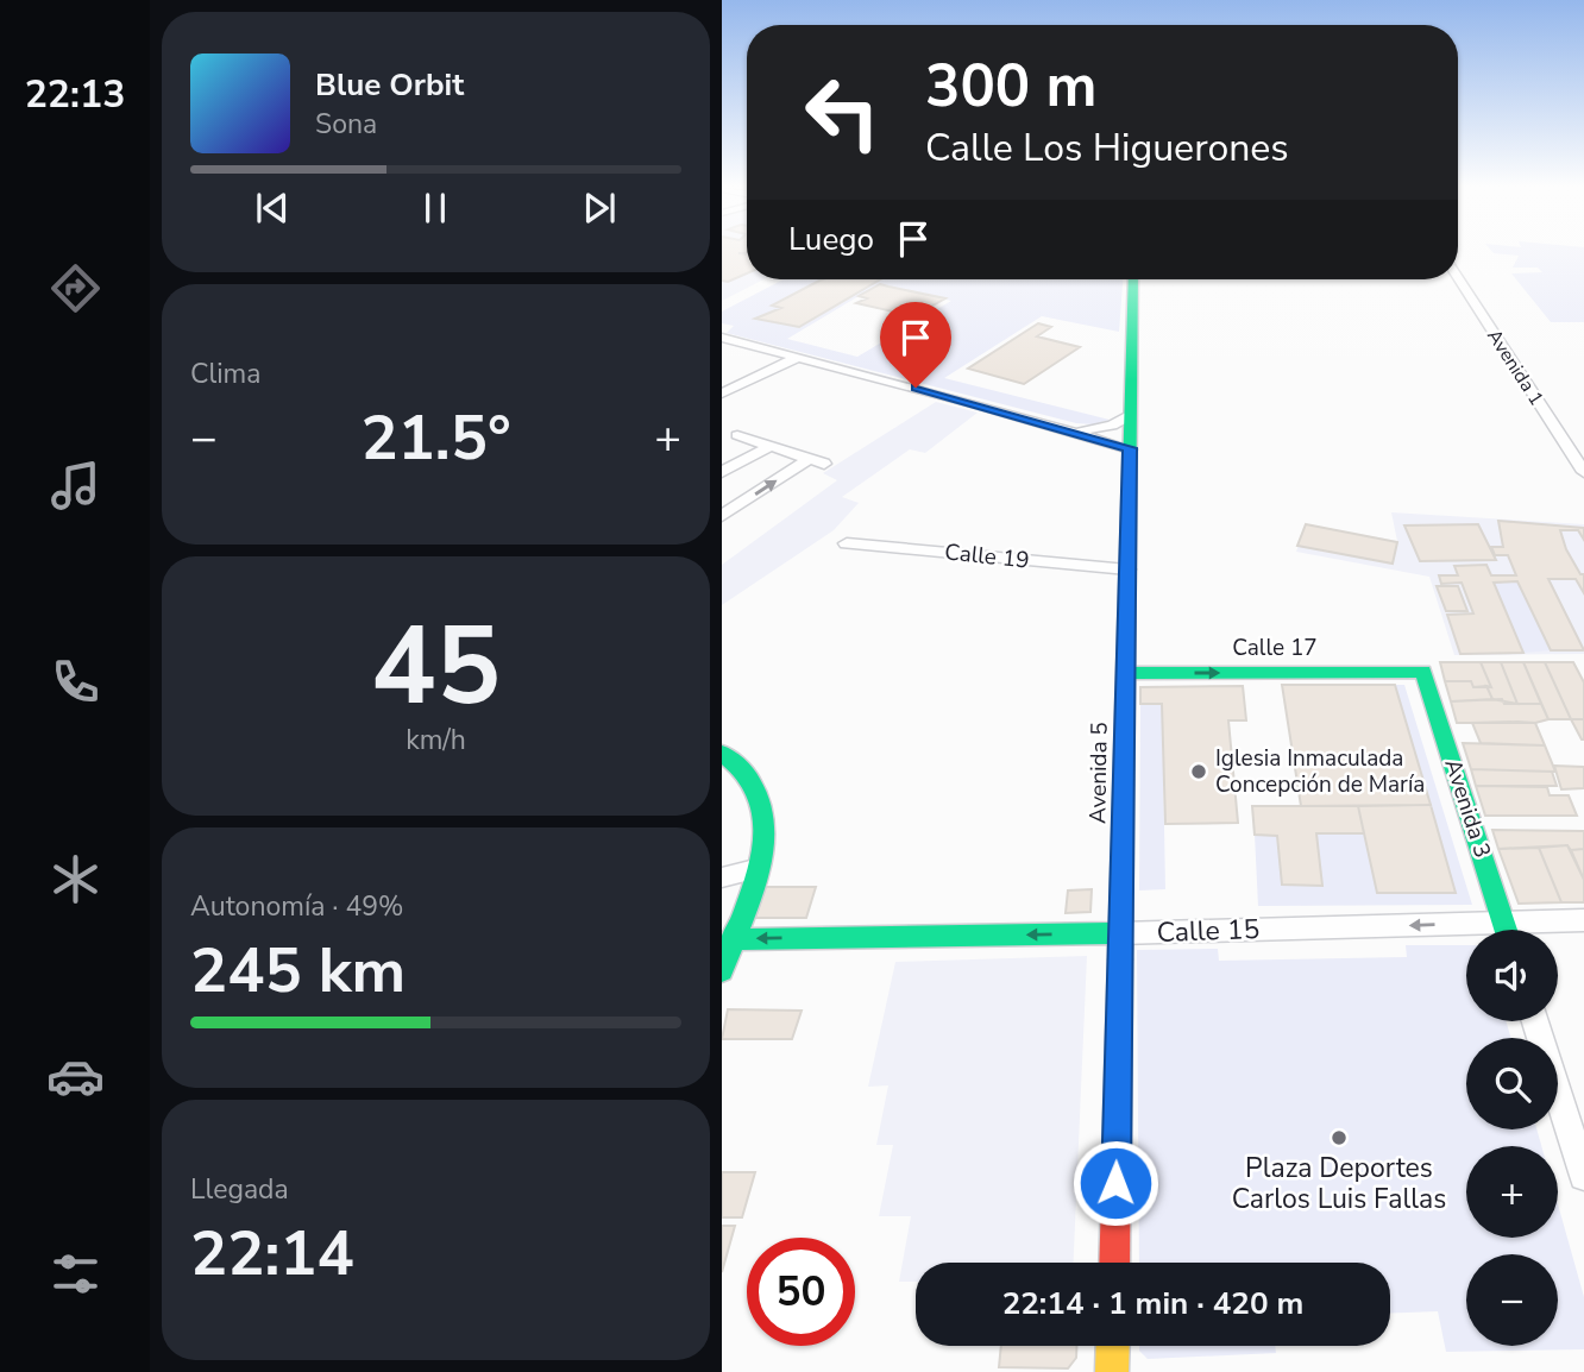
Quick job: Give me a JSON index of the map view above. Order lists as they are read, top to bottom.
{
  "streets": {
    "street": [
      "Avenida 1",
      "Calle 19",
      "Calle 17",
      "Avenida 5",
      "Avenida 3",
      "Calle 15"
    ]
  },
  "crossings": [
    ["Calle 19", "Avenida 5"],
    ["Calle 17", "Avenida 5"],
    ["Calle 17", "Avenida 3"],
    ["Avenida 5", "Calle 15"]
  ],
  "one_way": ["Calle 17", "Calle 15"],
  "places": ["Iglesia Inmaculada Concepción de María", "Plaza Deportes Carlos Luis Fallas"],
  "page": {
    "tabs": "22:13",
    "turn": ["300 m", "Calle Los Higuerones"],
    "song": ["Blue Orbit", "Sona"],
    "then": "Luego",
    "tile": [
      "Clima",
      ["45", "km/h"],
      ["Autonomía · 49%", "245 km"],
      ["Llegada", "22:14"]
    ],
    "heat": ["−", "21.5°", "+"],
    "map_buttons": ["+", "−"],
    "limit": "50",
    "trip": "22:14 · 1 min · 420 m"
  }
}
